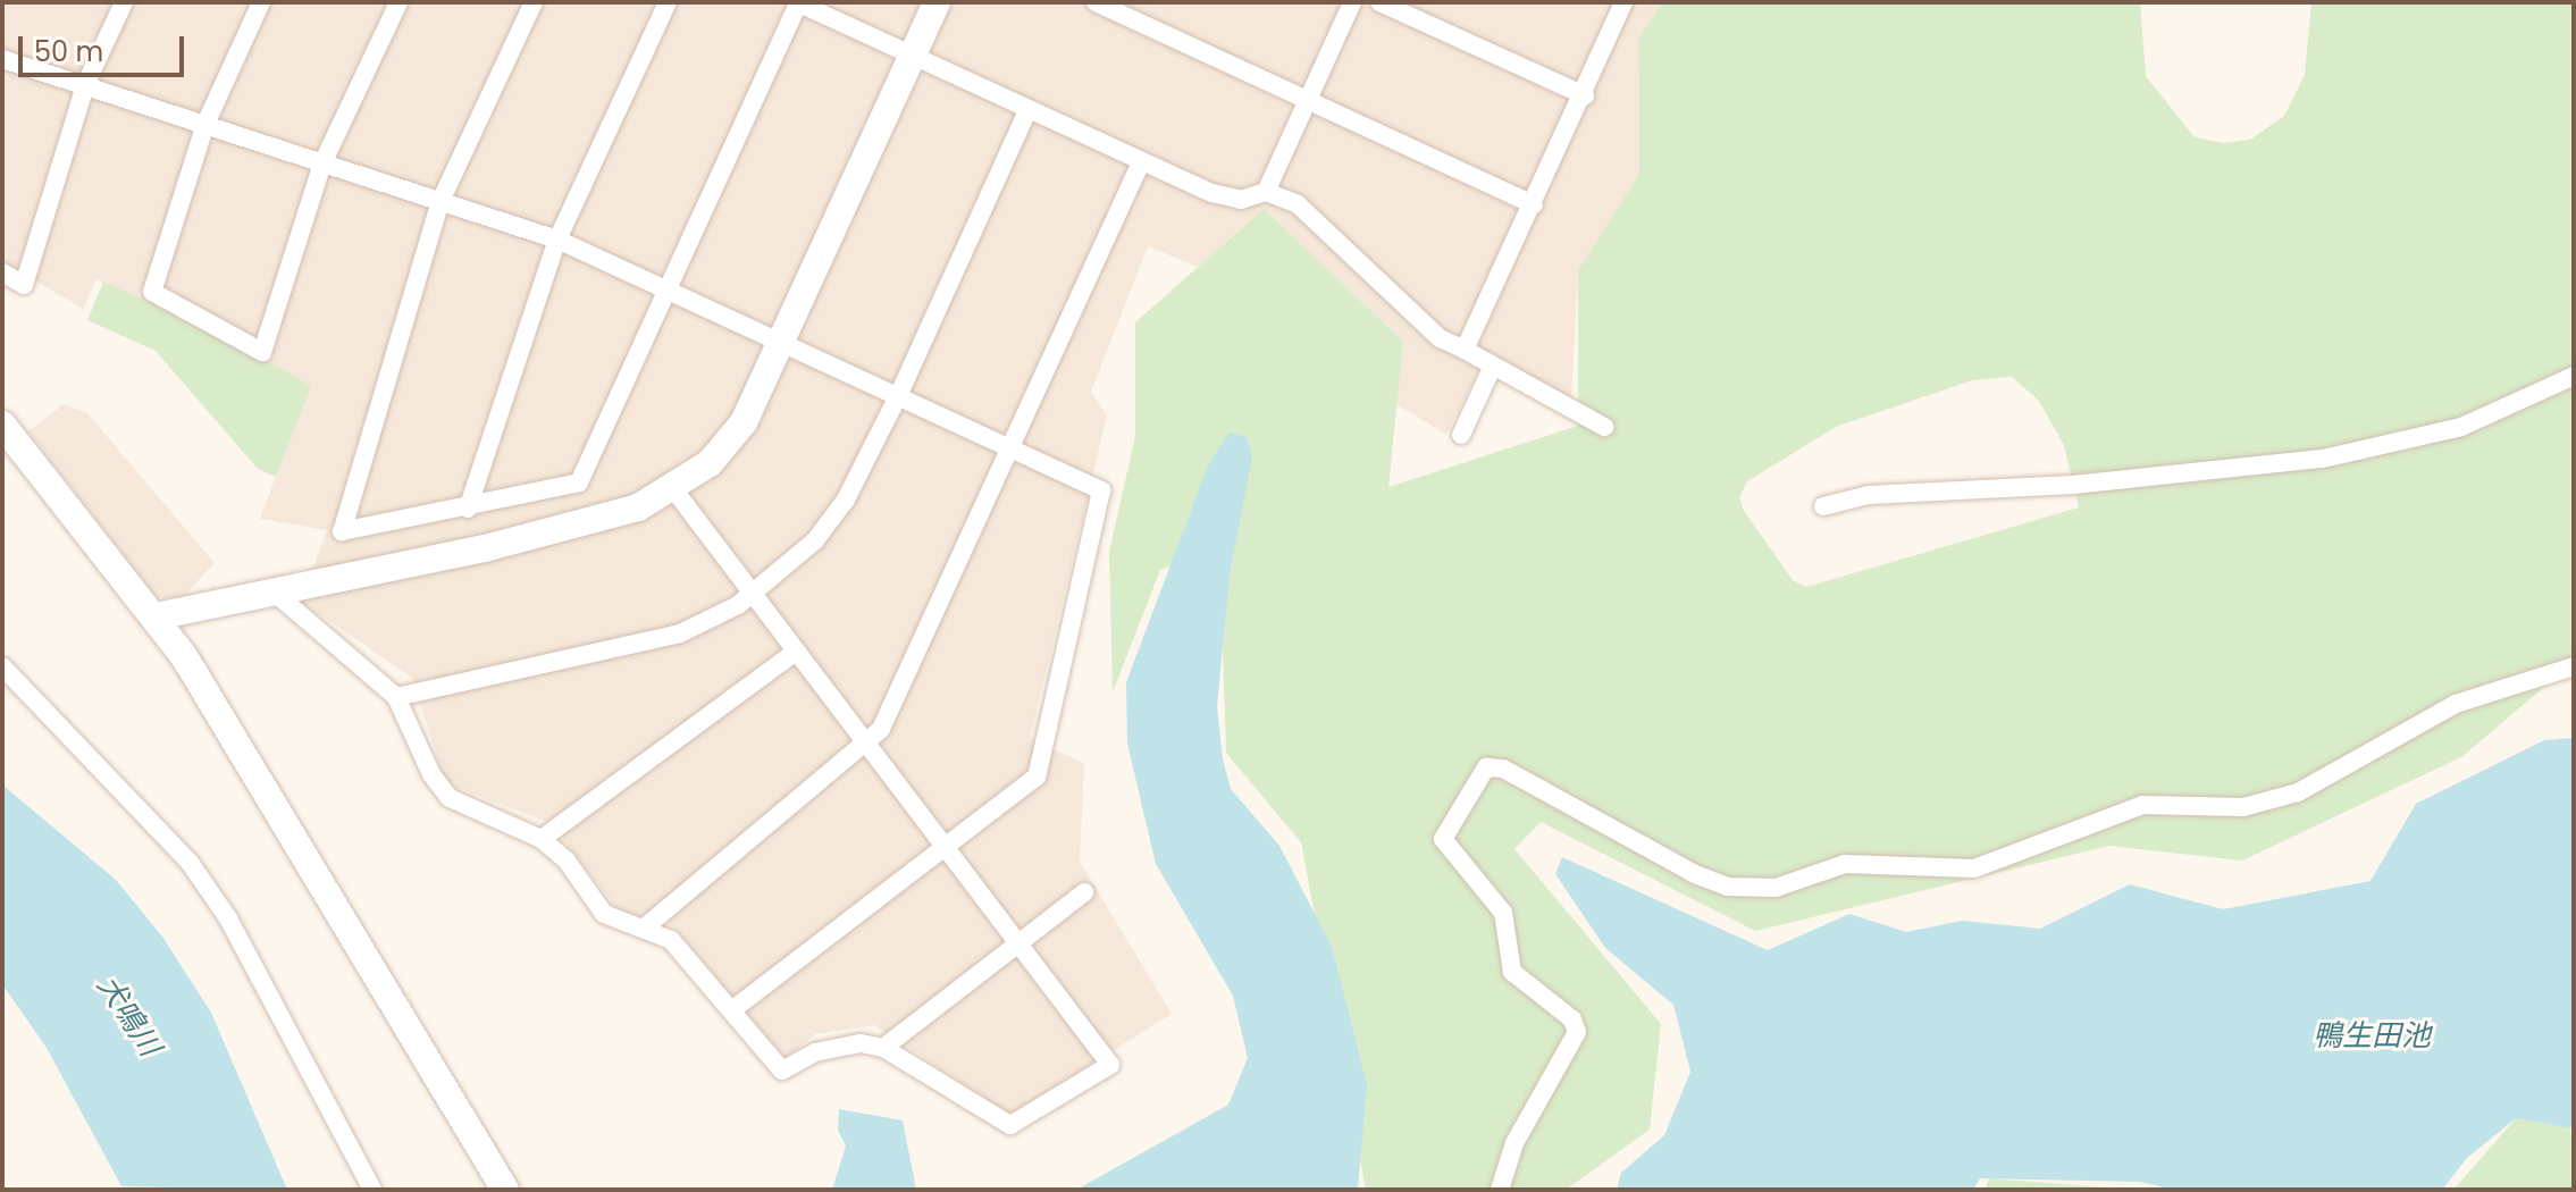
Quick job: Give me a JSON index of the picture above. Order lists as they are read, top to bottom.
{
  "water": ["犬鳴川", "鴨生田池"],
  "scale_bar": "50 m"
}
